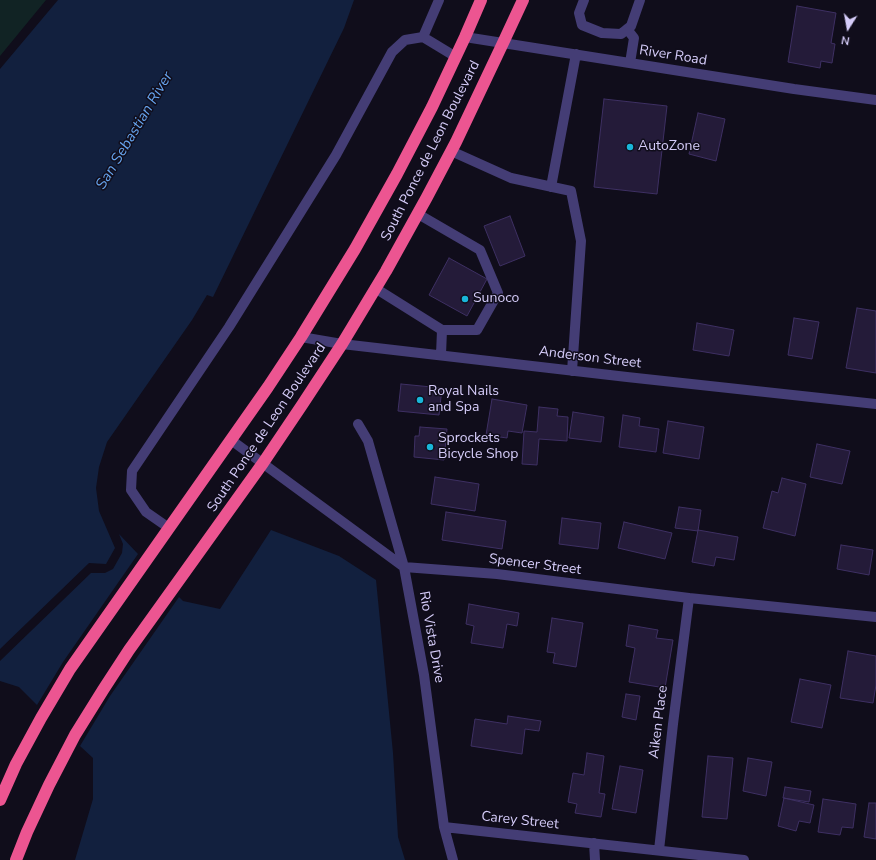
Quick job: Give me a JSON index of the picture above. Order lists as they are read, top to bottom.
{
  "streets": {
    "highway": ["South Ponce de Leon Boulevard"],
    "street": [
      "River Road",
      "Anderson Street",
      "Spencer Street",
      "Rio Vista Drive",
      "Aiken Place",
      "Carey Street"
    ]
  },
  "crossings": [
    ["River Road", "South Ponce de Leon Boulevard"],
    ["South Ponce de Leon Boulevard", "Anderson Street"],
    ["Spencer Street", "Rio Vista Drive"],
    ["Spencer Street", "Aiken Place"],
    ["Rio Vista Drive", "Carey Street"],
    ["Aiken Place", "Carey Street"]
  ],
  "water": ["San Sebastian River"],
  "places": [
    "AutoZone",
    "Sunoco",
    "Royal Nails and Spa",
    "Sprockets Bicycle Shop"
  ],
  "north": "bottom"
}
